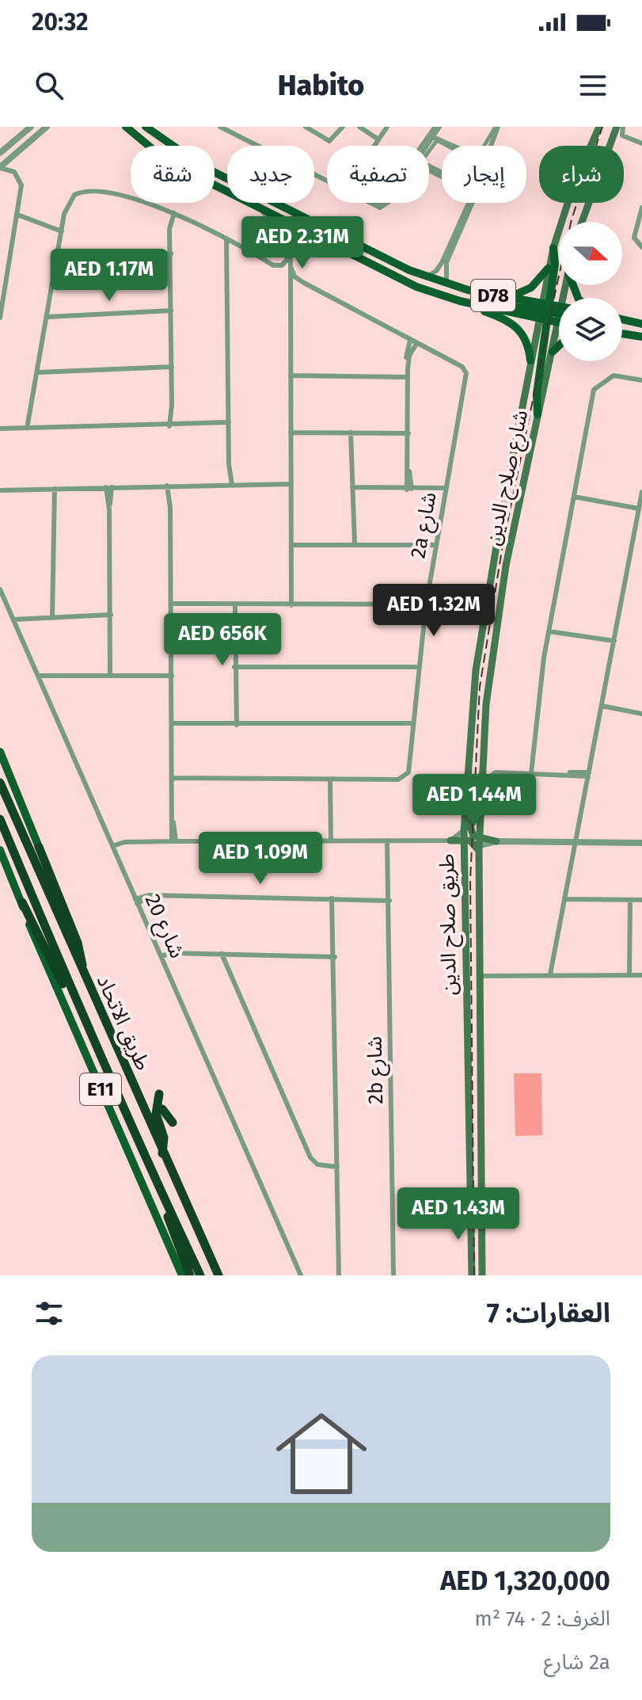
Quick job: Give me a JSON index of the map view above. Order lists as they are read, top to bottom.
{
  "streets": {
    "highway": ["طريق الاتحاد", "E11"],
    "main road": ["D78", "شارع صلاح الدين", "طريق صلاح الدين"],
    "street": ["2a شارع", "شارع 20", "2b شارع"]
  },
  "crossings": [
    ["D78", "شارع صلاح الدين"],
    ["شارع صلاح الدين", "طريق صلاح الدين"]
  ],
  "north": "right",
  "page": {
    "status": "20:32",
    "header": "Habito",
    "chip": [
      "شراء",
      "إيجار",
      "تصفية",
      "جديد",
      "شقة"
    ],
    "price": [
      "AED 2.31M",
      "AED 1.17M",
      "AED 1.32M",
      "AED 656K",
      "AED 1.44M",
      "AED 1.09M",
      "AED 1.43M"
    ],
    "heading": "العقارات: 7",
    "list": [
      {
        "name": "AED 1,320,000",
        "note": "الغرف: 2 · 74 m² · 2a شارع"
      }
    ]
  }
}
